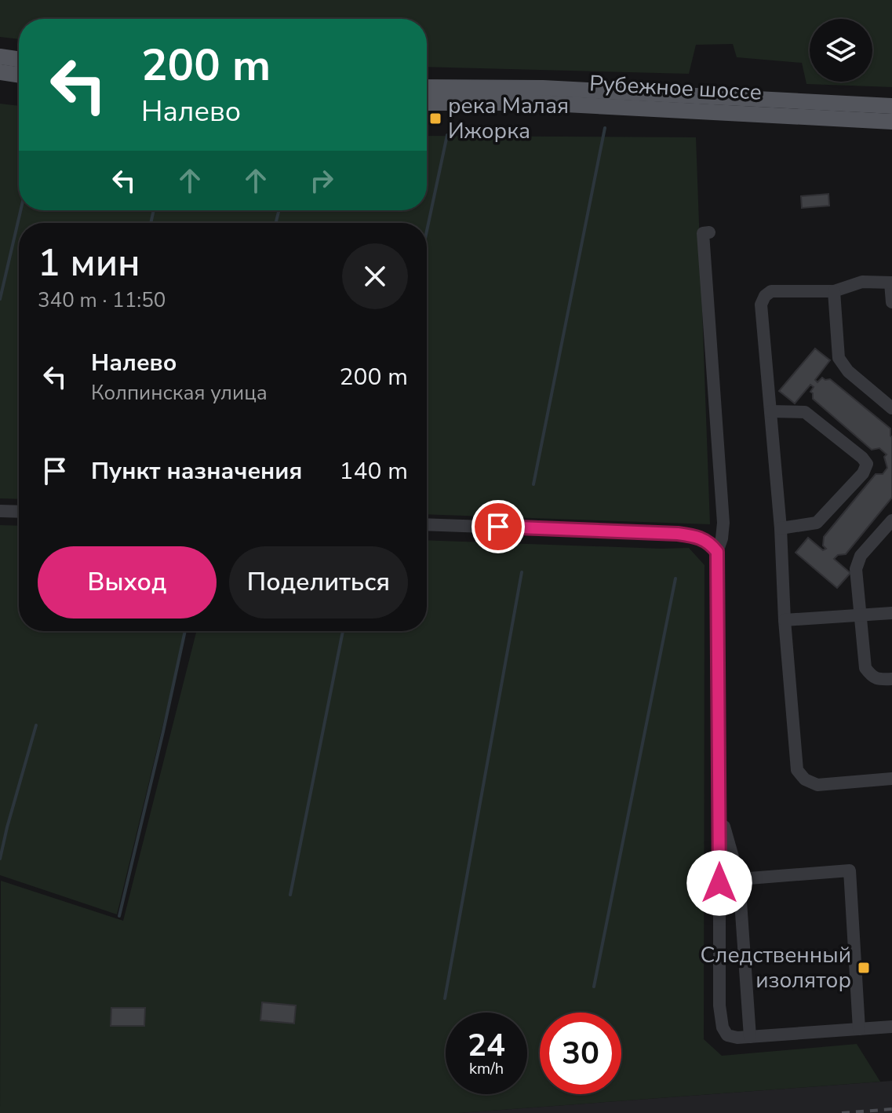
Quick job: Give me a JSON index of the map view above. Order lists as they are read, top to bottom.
{
  "streets": {
    "main road": ["Рубежное шоссе"]
  },
  "places": {
    "transit": ["река Малая Ижорка", "Следственный изолятор"]
  },
  "page": {
    "turn": ["200 m", "Налево"],
    "heading": ["1 мин", "340 m · 11:50"],
    "list": [
      {
        "name": "Налево",
        "note": "Колпинская улица",
        "value": "200 m"
      },
      {
        "name": "Пункт назначения",
        "value": "140 m"
      }
    ],
    "buttons": ["Выход", "Поделиться"],
    "speed": "24 km/h",
    "limit": "30"
  }
}
